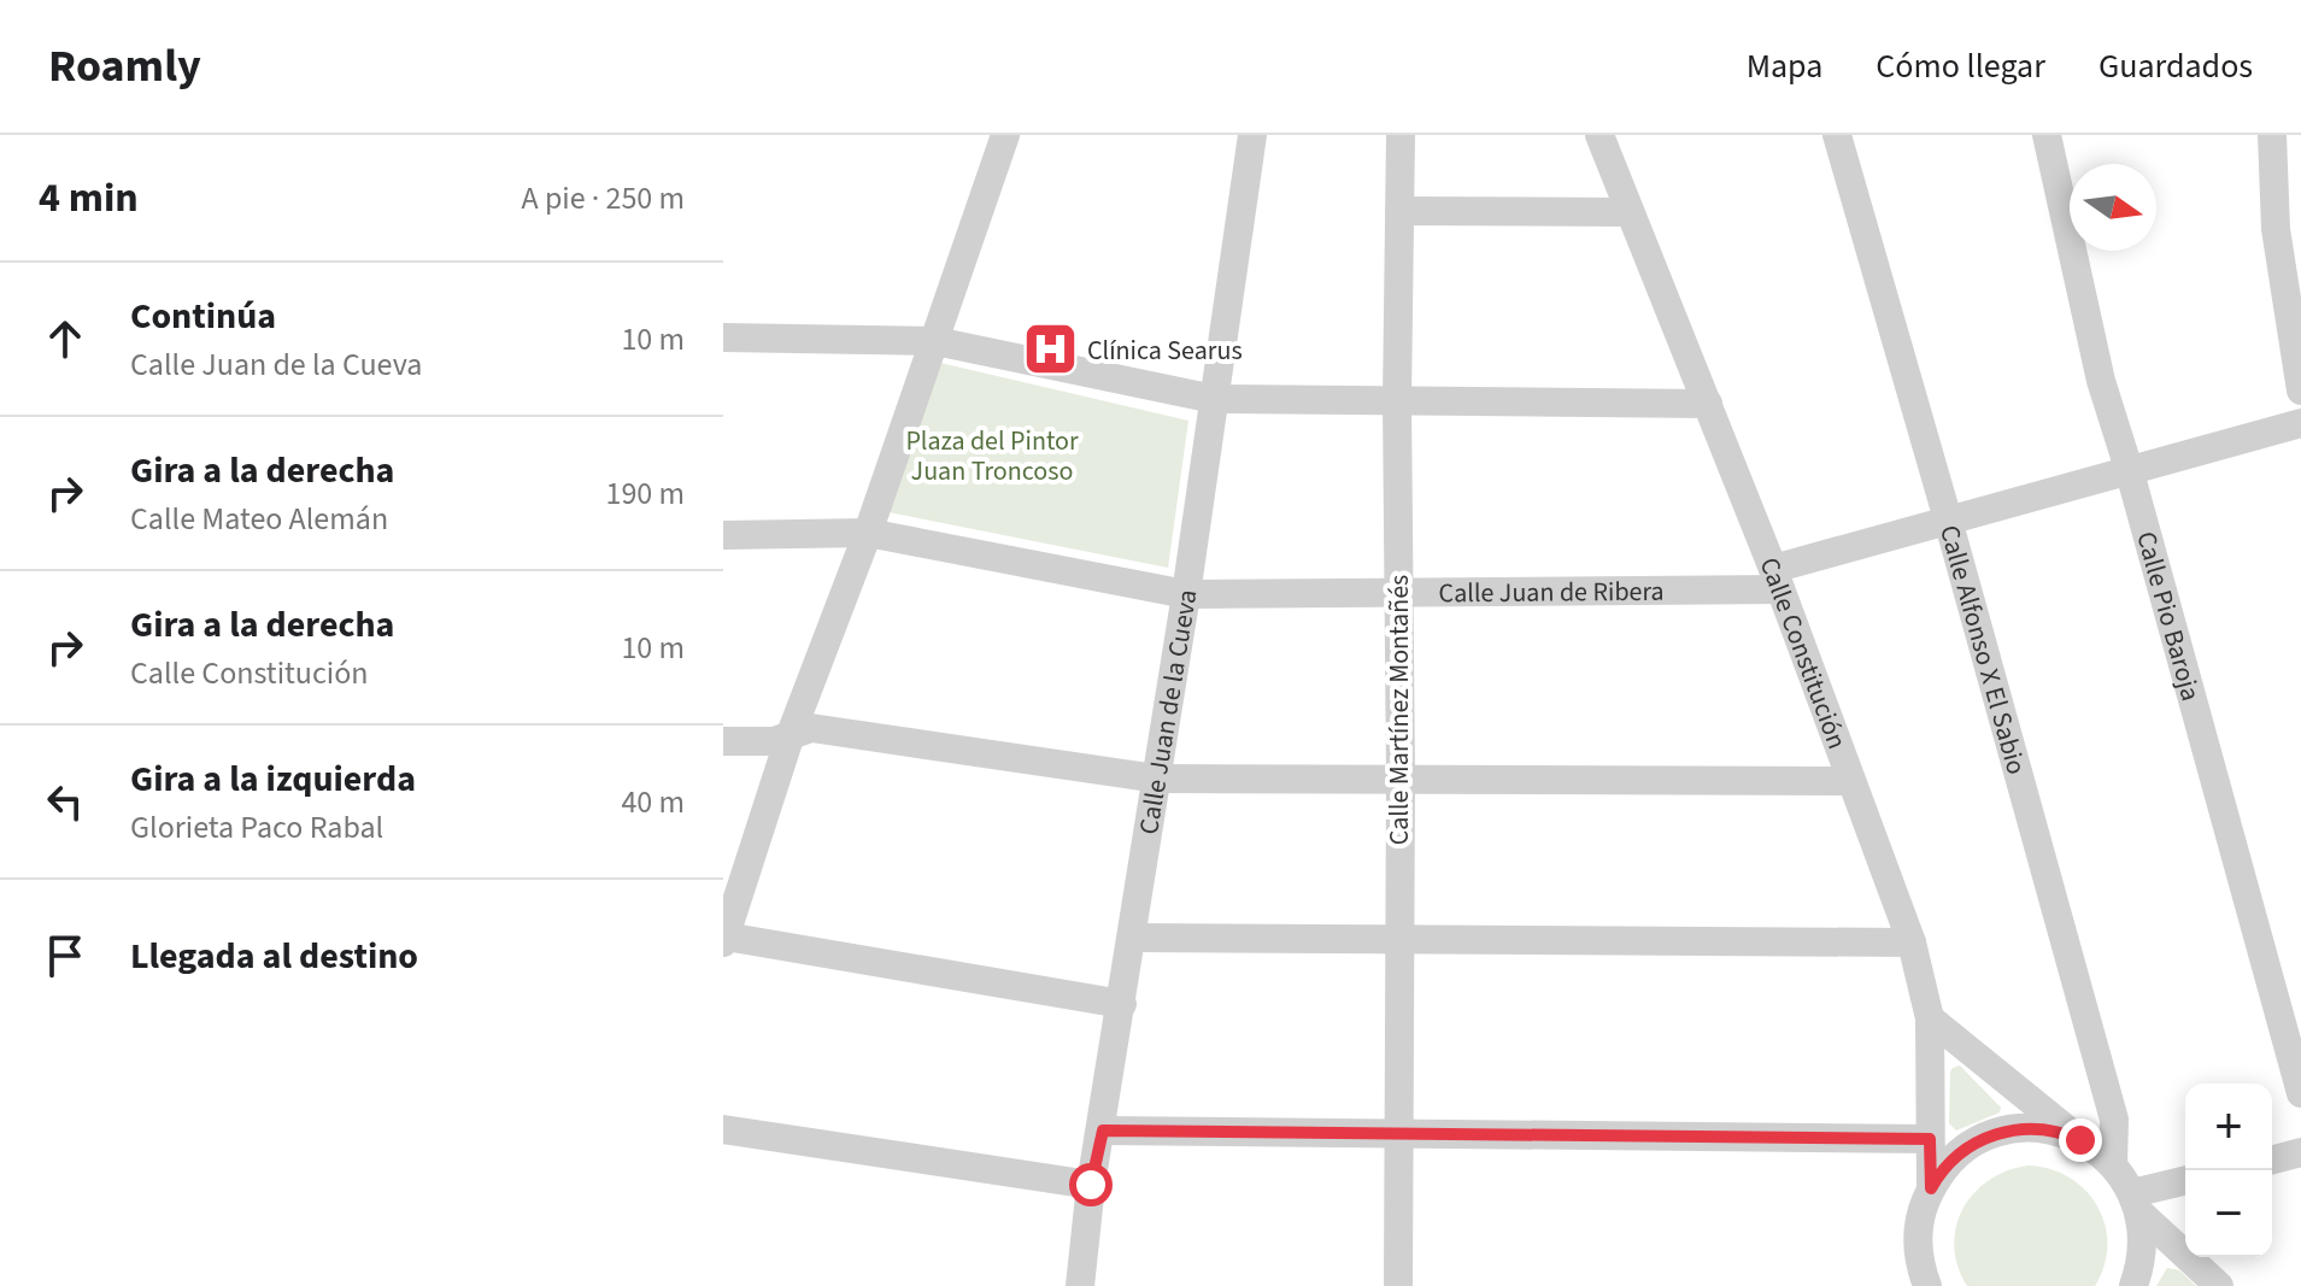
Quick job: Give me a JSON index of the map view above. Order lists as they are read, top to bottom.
{
  "streets": {
    "street": [
      "Calle Juan de Ribera",
      "Calle Pio Baroja",
      "Calle Alfonso X El Sabio",
      "Calle Constitución",
      "Calle Martínez Montañés",
      "Calle Juan de la Cueva"
    ]
  },
  "crossings": [
    ["Calle Juan de Ribera", "Calle Pio Baroja"],
    ["Calle Juan de Ribera", "Calle Alfonso X El Sabio"],
    ["Calle Juan de Ribera", "Calle Constitución"],
    ["Calle Juan de Ribera", "Calle Martínez Montañés"],
    ["Calle Juan de Ribera", "Calle Juan de la Cueva"]
  ],
  "parks": ["Plaza del Pintor Juan Troncoso"],
  "places": {
    "hospital": ["Clínica Searus"]
  },
  "north": "right",
  "page": {
    "header": "Roamly",
    "nav": ["Mapa", "Cómo llegar", "Guardados"],
    "heading": ["4 min", "A pie · 250 m"],
    "list": [
      ["Continúa", "Calle Juan de la Cueva", "10 m"],
      ["Gira a la derecha", "Calle Mateo Alemán", "190 m"],
      ["Gira a la derecha", "Calle Constitución", "10 m"],
      ["Gira a la izquierda", "Glorieta Paco Rabal", "40 m"],
      "Llegada al destino"
    ],
    "map_buttons": ["+", "−"]
  }
}
